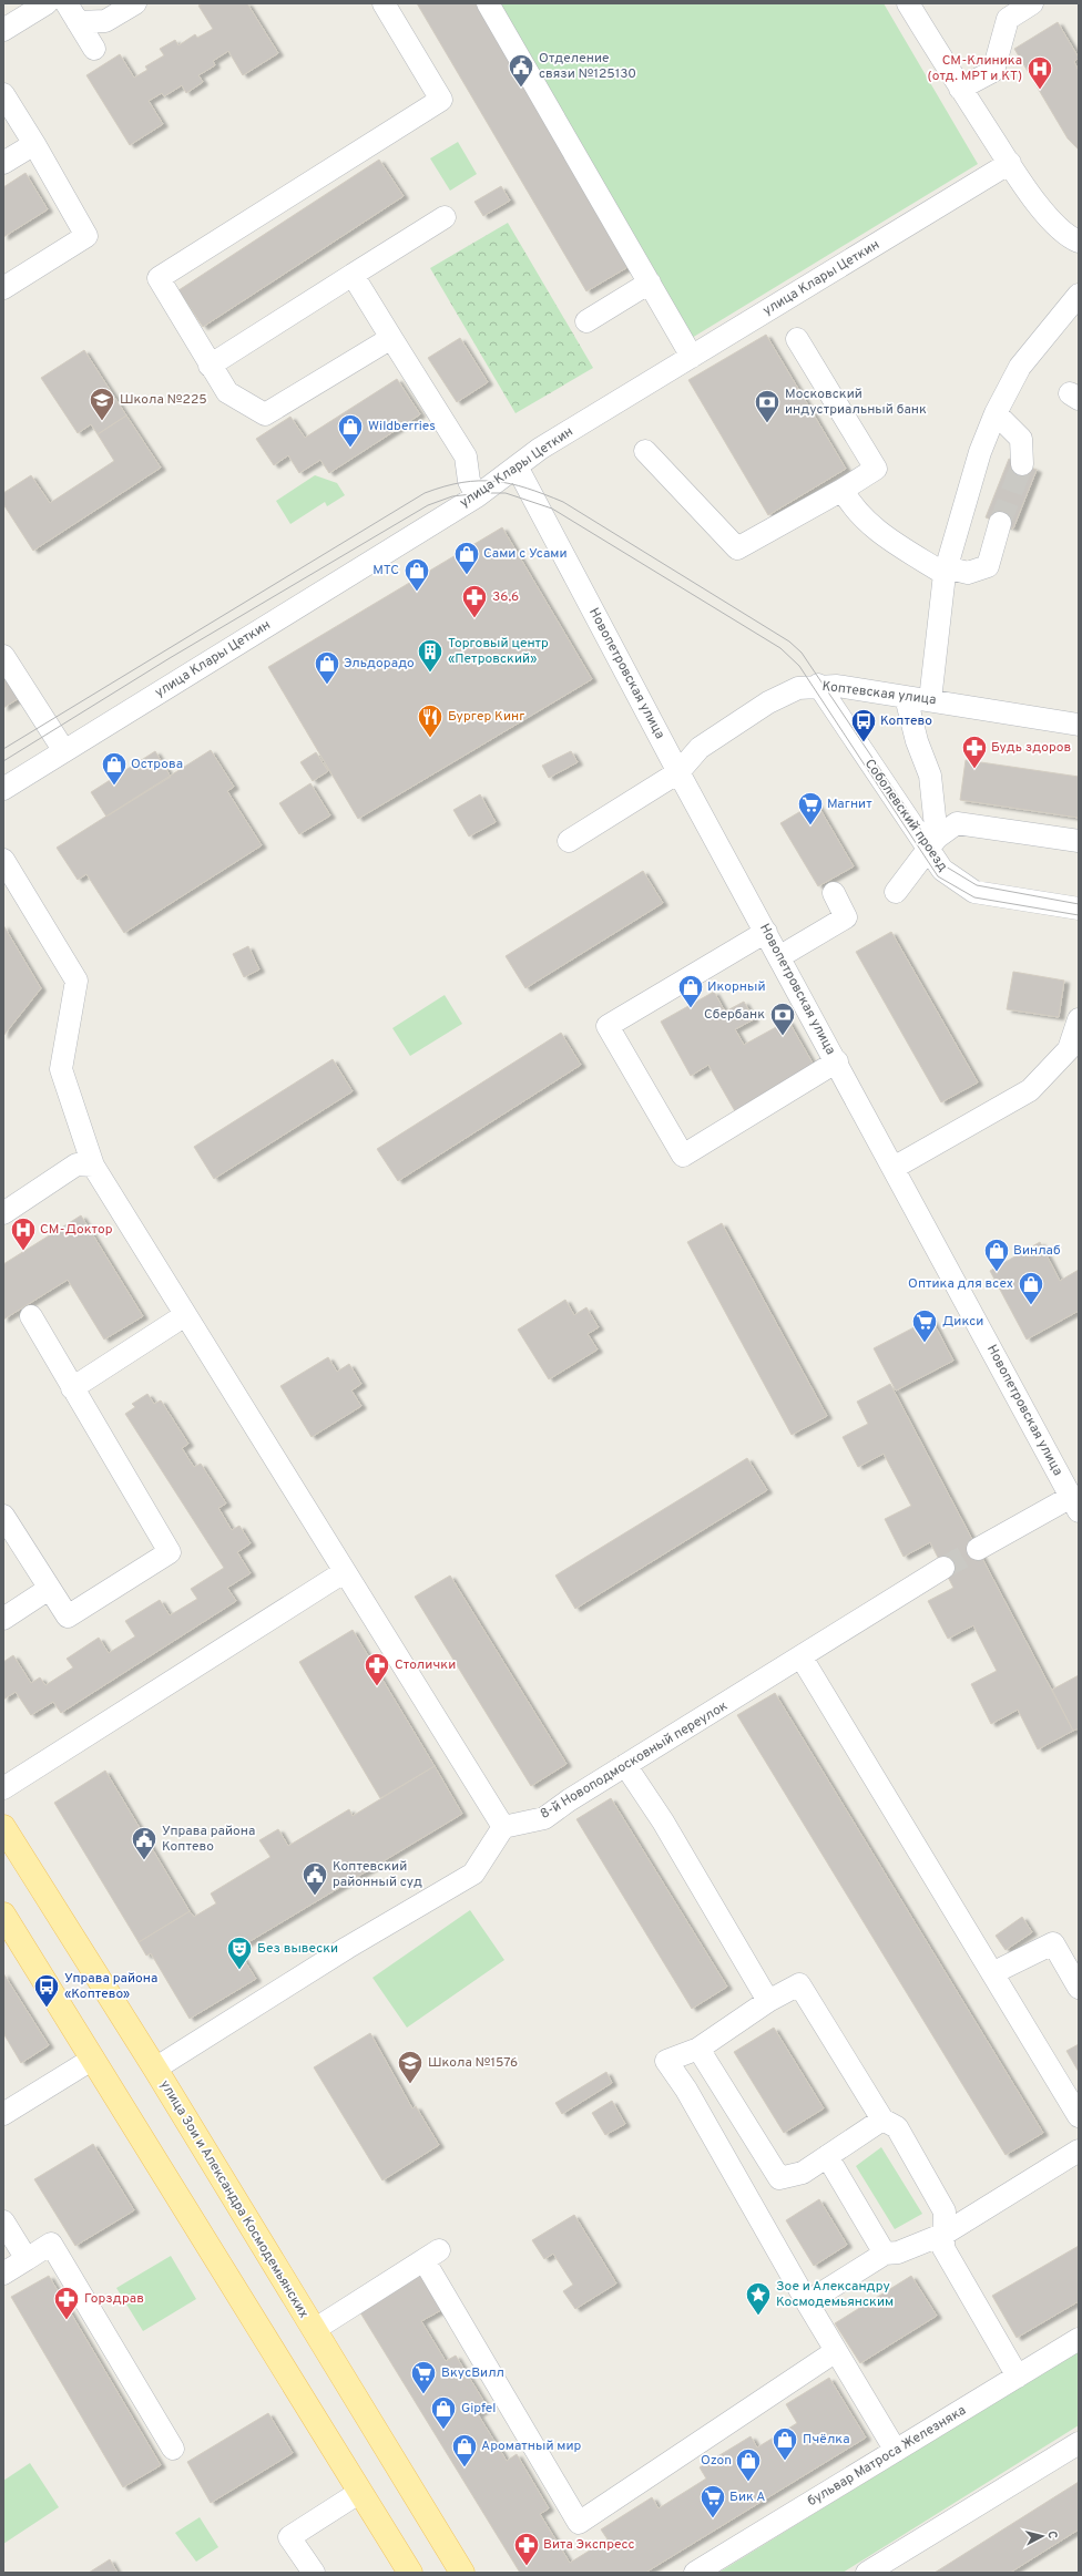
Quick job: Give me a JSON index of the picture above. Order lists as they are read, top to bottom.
{
  "streets": {
    "main road": ["улица Зои и Александра Космодемьянских"],
    "street": [
      "улица Клары Цеткин",
      "Новопетровская улица",
      "Коптевская улица",
      "Соболевский проезд",
      "8-й Новоподмосковный переулок",
      "бульвар Матроса Железняка"
    ]
  },
  "crossings": [
    ["улица Клары Цеткин", "Новопетровская улица"],
    ["Новопетровская улица", "Коптевская улица"],
    ["Коптевская улица", "Соболевский проезд"]
  ],
  "places": {
    "public building": ["Отделение связи №125130", "Управа района Коптево", "Коптевский районный суд"],
    "hospital": ["СМ-Клиника (отд. МРТ и КТ)", "СМ-Доктор"],
    "school or university": ["Школа №225", "Школа №1576"],
    "bank": ["Московский индустриальный банк", "Сбербанк"],
    "shop": [
      "Wildberries",
      "Сами с Усами",
      "МТС",
      "Эльдорадо",
      "Острова",
      "Икорный",
      "Винлаб",
      "Оптика для всех",
      "Gipfel",
      "Пчёлка",
      "Ароматный мир",
      "Ozon"
    ],
    "pharmacy": [
      "36,6",
      "Будь здоров",
      "Столички",
      "Горздрав",
      "Вита Экспресс"
    ],
    "building": ["Торговый центр «Петровский»"],
    "restaurant": ["Бургер Кинг"],
    "bus stop": ["Коптево", "Управа района «Коптево»"],
    "supermarket": [
      "Магнит",
      "Дикси",
      "ВкусВилл",
      "Бик А"
    ],
    "theatre": ["Без вывески"],
    "place": ["Зое и Александру Космодемьянским"]
  },
  "north": "right"
}
